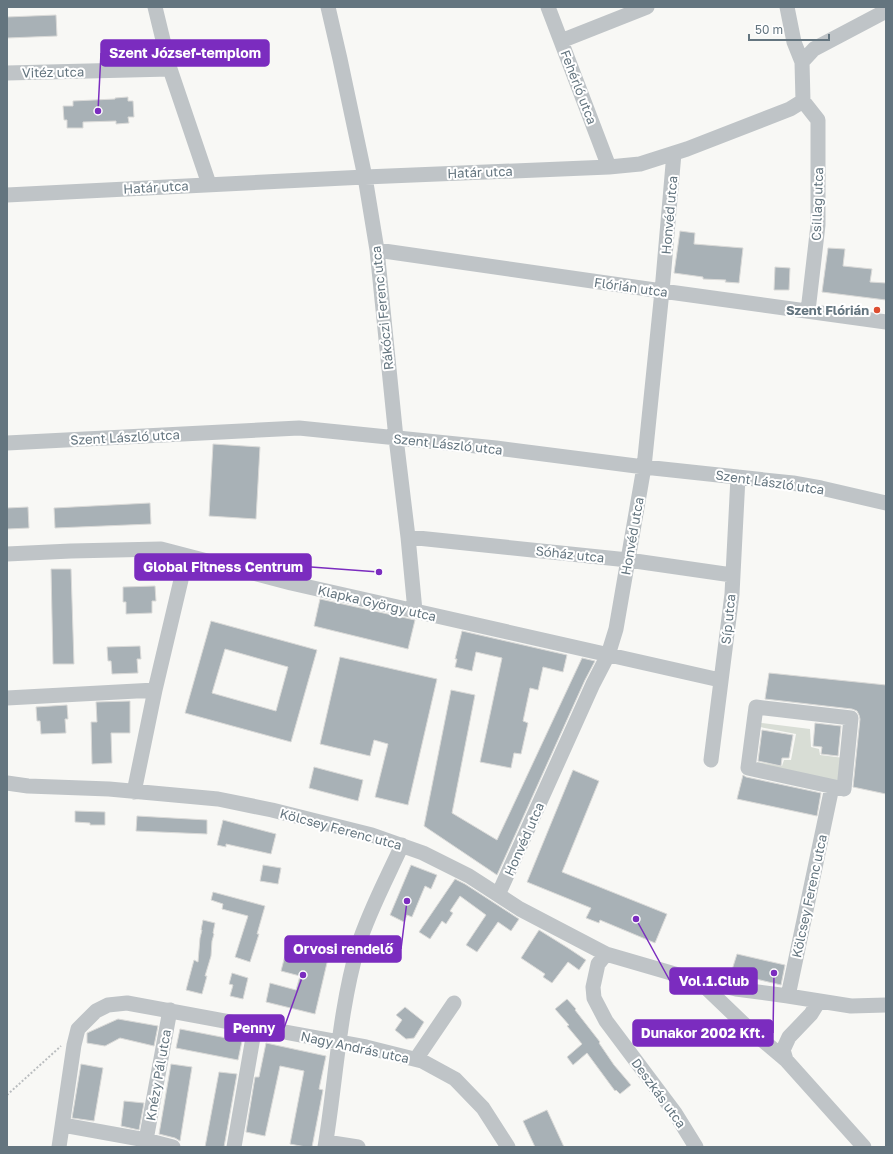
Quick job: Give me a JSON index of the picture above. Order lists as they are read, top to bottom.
{
  "streets": {
    "street": [
      "Vitéz utca",
      "Fehérló utca",
      "Határ utca",
      "Csillag utca",
      "Honvéd utca",
      "Flórián utca",
      "Rákóczi Ferenc utca",
      "Szent László utca",
      "Sóház utca",
      "Klapka György utca",
      "Síp utca",
      "Kölcsey Ferenc utca",
      "Nagy András utca",
      "Knézy Pál utca",
      "Deszkás utca"
    ]
  },
  "crossings": [
    ["Fehérló utca", "Határ utca"],
    ["Határ utca", "Csillag utca"],
    ["Határ utca", "Honvéd utca"],
    ["Határ utca", "Rákóczi Ferenc utca"],
    ["Csillag utca", "Flórián utca"],
    ["Honvéd utca", "Flórián utca"],
    ["Honvéd utca", "Szent László utca"],
    ["Honvéd utca", "Sóház utca"],
    ["Honvéd utca", "Klapka György utca"],
    ["Honvéd utca", "Kölcsey Ferenc utca"],
    ["Flórián utca", "Rákóczi Ferenc utca"],
    ["Rákóczi Ferenc utca", "Szent László utca"],
    ["Rákóczi Ferenc utca", "Sóház utca"],
    ["Rákóczi Ferenc utca", "Klapka György utca"],
    ["Szent László utca", "Síp utca"],
    ["Sóház utca", "Síp utca"],
    ["Klapka György utca", "Síp utca"],
    ["Kölcsey Ferenc utca", "Deszkás utca"],
    ["Nagy András utca", "Knézy Pál utca"]
  ],
  "places": [
    "Szent József-templom",
    "Szent Flórián",
    "Global Fitness Centrum",
    "Orvosi rendelő",
    "Vol.1.Club",
    "Dunakor 2002 Kft.",
    "Penny"
  ],
  "scale_bar": "50 m"
}
